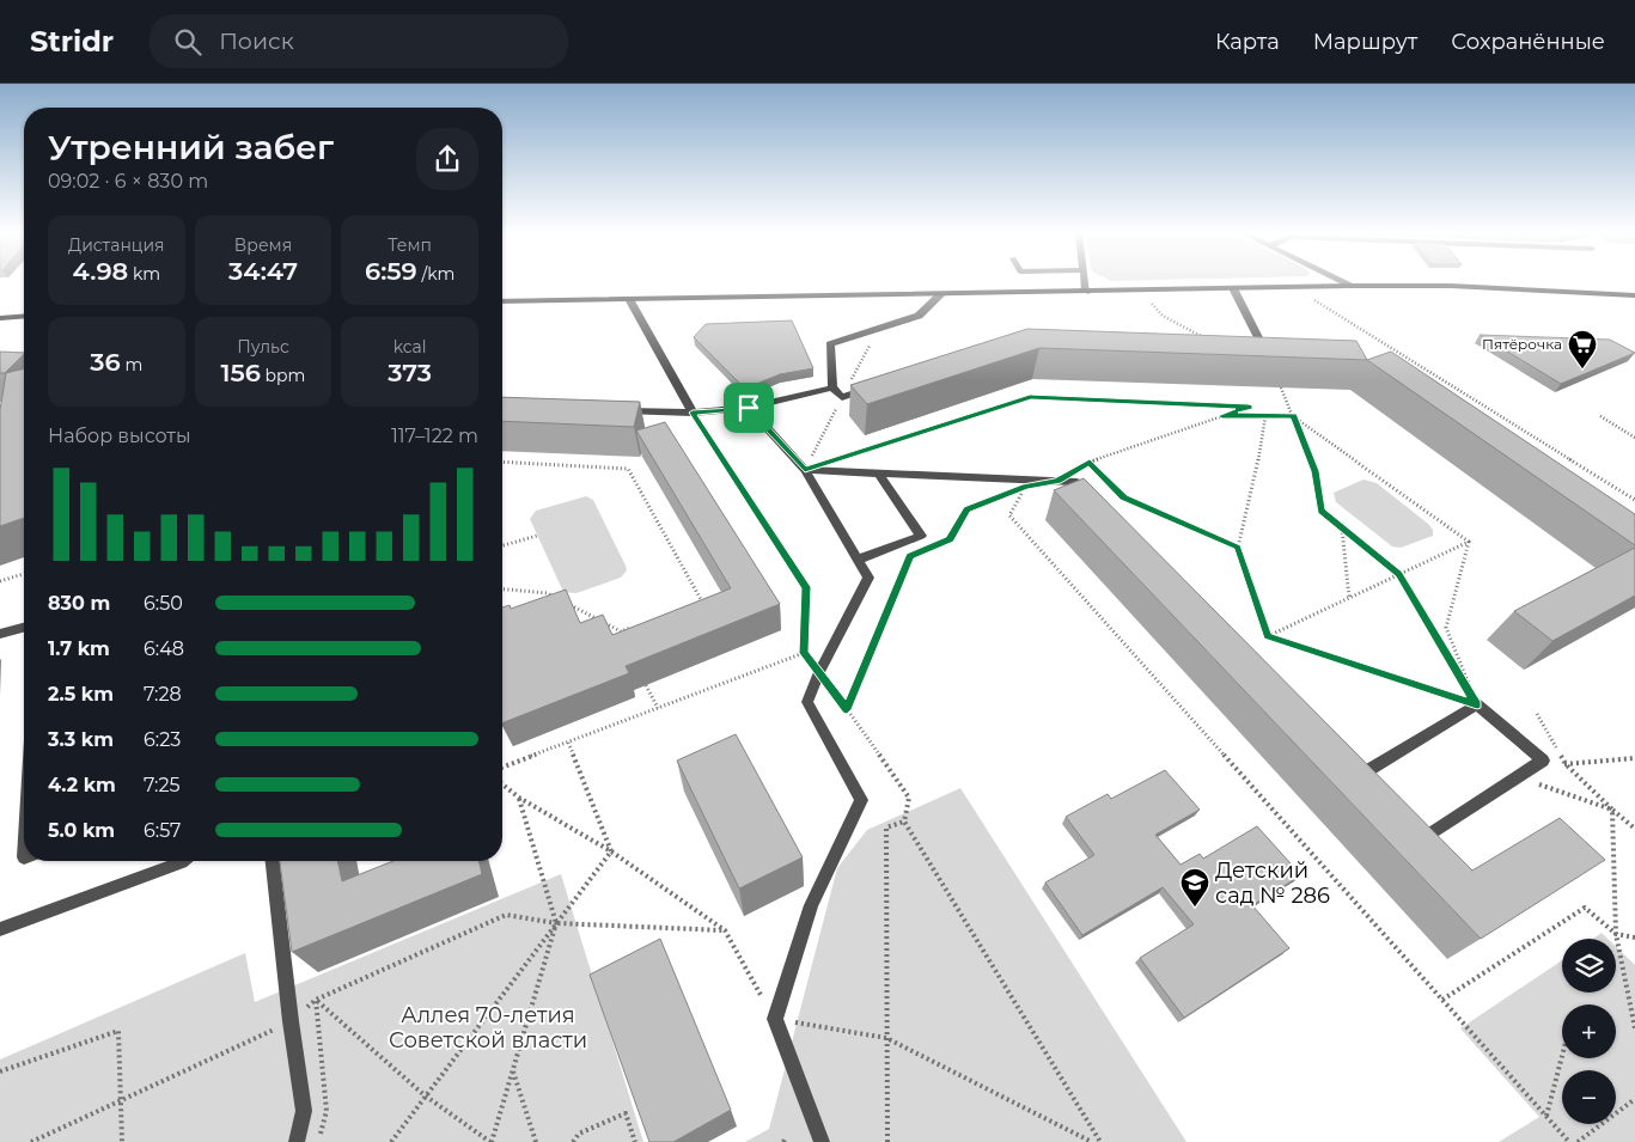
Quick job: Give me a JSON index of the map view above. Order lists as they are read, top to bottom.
{
  "parks": ["Аллея 70-летия Советской власти"],
  "places": {
    "supermarket": ["Пятёрочка"],
    "school or university": ["Детский сад № 286"]
  },
  "page": {
    "header": "Stridr",
    "search": "Поиск",
    "nav": ["Карта", "Маршрут", "Сохранённые"],
    "heading": ["Утренний забег", "09:02 · 6 × 830 m"],
    "stats": [
      ["Дистанция", "4.98 km"],
      ["Время", "34:47"],
      ["Темп", "6:59 /km"],
      ["36 m"],
      ["Пульс", "156 bpm"],
      ["kcal", "373"]
    ],
    "chart": ["Набор высоты", "117–122 m"],
    "list": [
      {
        "name": "830 m",
        "note": "6:50"
      },
      {
        "name": "1.7 km",
        "note": "6:48"
      },
      {
        "name": "2.5 km",
        "note": "7:28"
      },
      {
        "name": "3.3 km",
        "note": "6:23"
      },
      {
        "name": "4.2 km",
        "note": "7:25"
      },
      {
        "name": "5.0 km",
        "note": "6:57"
      }
    ],
    "map_buttons": ["+", "−"]
  }
}
